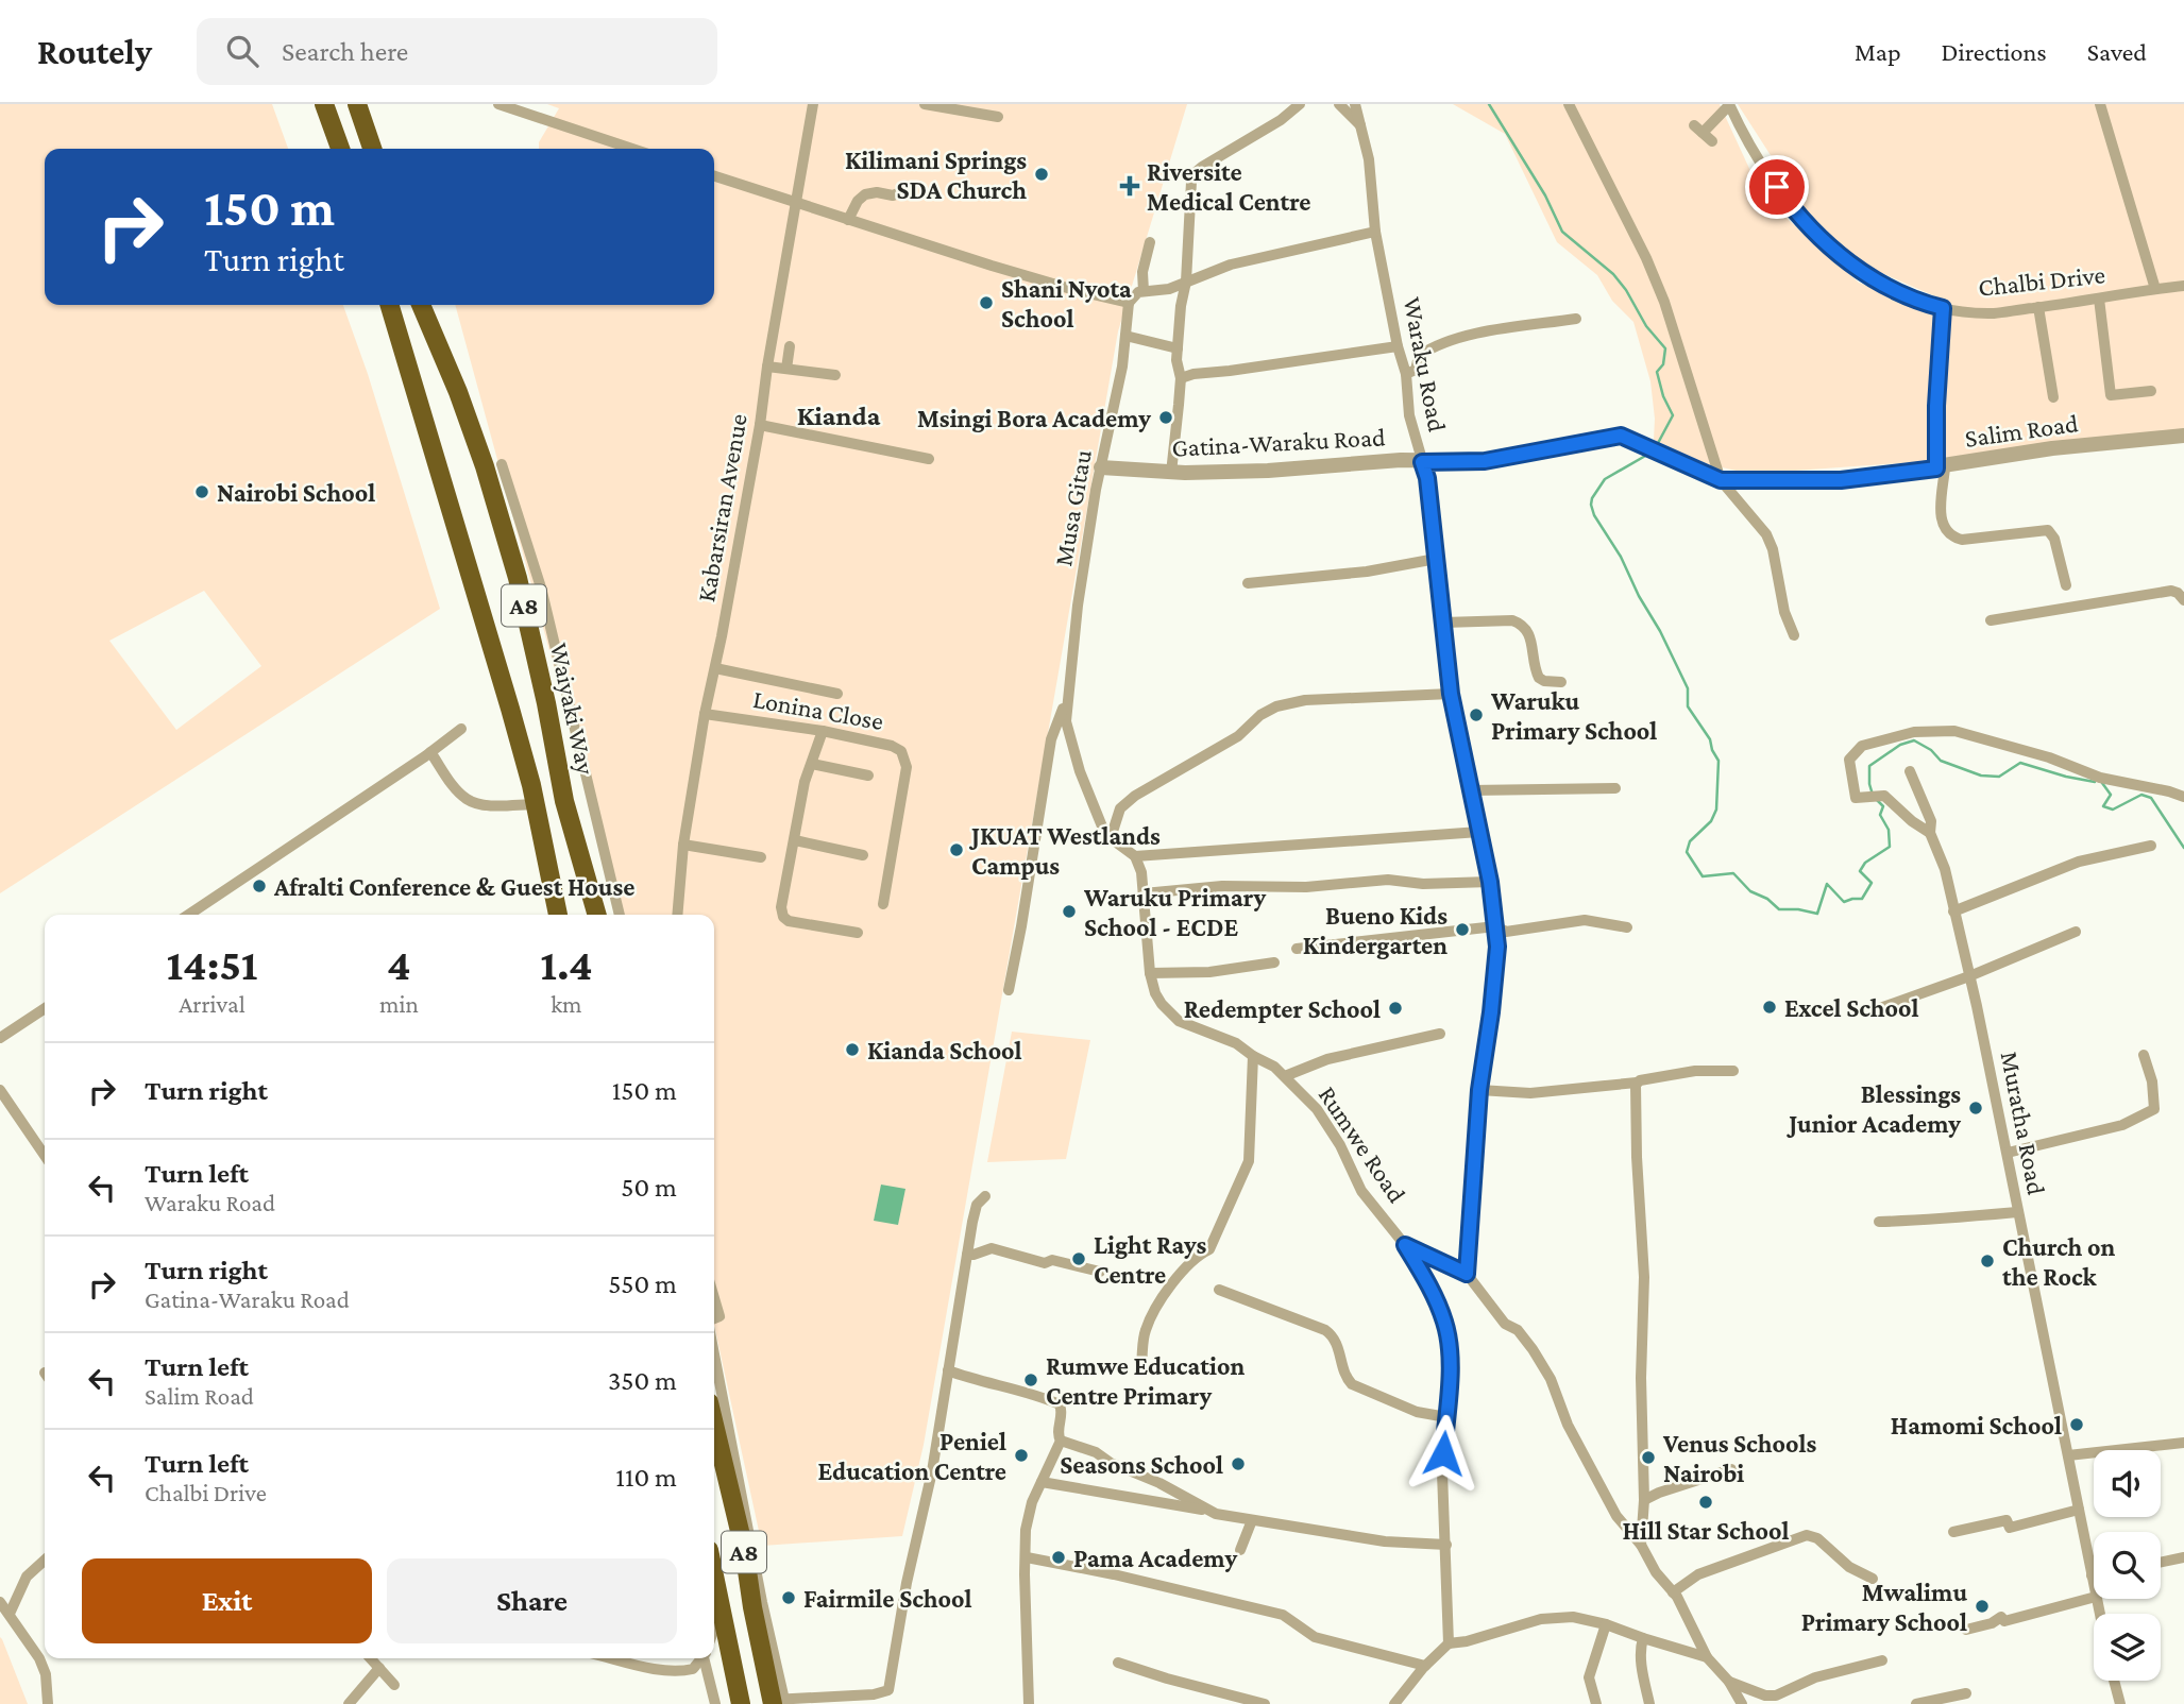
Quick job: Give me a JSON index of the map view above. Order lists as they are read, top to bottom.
{
  "streets": {
    "highway": ["A8", "Waiyaki Way"],
    "street": [
      "Chalbi Drive",
      "Waraku Road",
      "Salim Road",
      "Gatina-Waraku Road",
      "Kabarsiran Avenue",
      "Musa Gitau",
      "Lonina Close",
      "Muratha Road",
      "Rumwe Road"
    ]
  },
  "crossings": [
    ["Chalbi Drive", "Salim Road"],
    ["Waraku Road", "Gatina-Waraku Road"],
    ["Salim Road", "Gatina-Waraku Road"],
    ["Gatina-Waraku Road", "Musa Gitau"],
    ["Kabarsiran Avenue", "Lonina Close"]
  ],
  "districts": ["Kianda"],
  "places": {
    "other": [
      "Kilimani Springs SDA Church",
      "Shani Nyota School",
      "Msingi Bora Academy",
      "Nairobi School",
      "Waruku Primary School",
      "JKUAT Westlands Campus",
      "Afralti Conference & Guest House",
      "Waruku Primary School - ECDE",
      "Bueno Kids Kindergarten",
      "Excel School",
      "Redempter School",
      "Kianda School",
      "Blessings Junior Academy",
      "Light Rays Centre",
      "Church on the Rock",
      "Rumwe Education Centre Primary",
      "Hamomi School",
      "Peniel Education Centre",
      "Venus Schools Nairobi",
      "Seasons School",
      "Hill Star School",
      "Pama Academy",
      "Fairmile School",
      "Mwalimu Primary School"
    ],
    "health": ["Riversite Medical Centre"]
  },
  "page": {
    "header": "Routely",
    "search": "Search here",
    "nav": ["Map", "Directions", "Saved"],
    "turn": ["150 m", "Turn right"],
    "eta": [
      "14:51",
      "Arrival",
      "4",
      "min",
      "1.4",
      "km"
    ],
    "list": [
      {
        "name": "Turn right",
        "value": "150 m"
      },
      {
        "name": "Turn left",
        "note": "Waraku Road",
        "value": "50 m"
      },
      {
        "name": "Turn right",
        "note": "Gatina-Waraku Road",
        "value": "550 m"
      },
      {
        "name": "Turn left",
        "note": "Salim Road",
        "value": "350 m"
      },
      {
        "name": "Turn left",
        "note": "Chalbi Drive",
        "value": "110 m"
      }
    ],
    "buttons": ["Exit", "Share"]
  }
}
